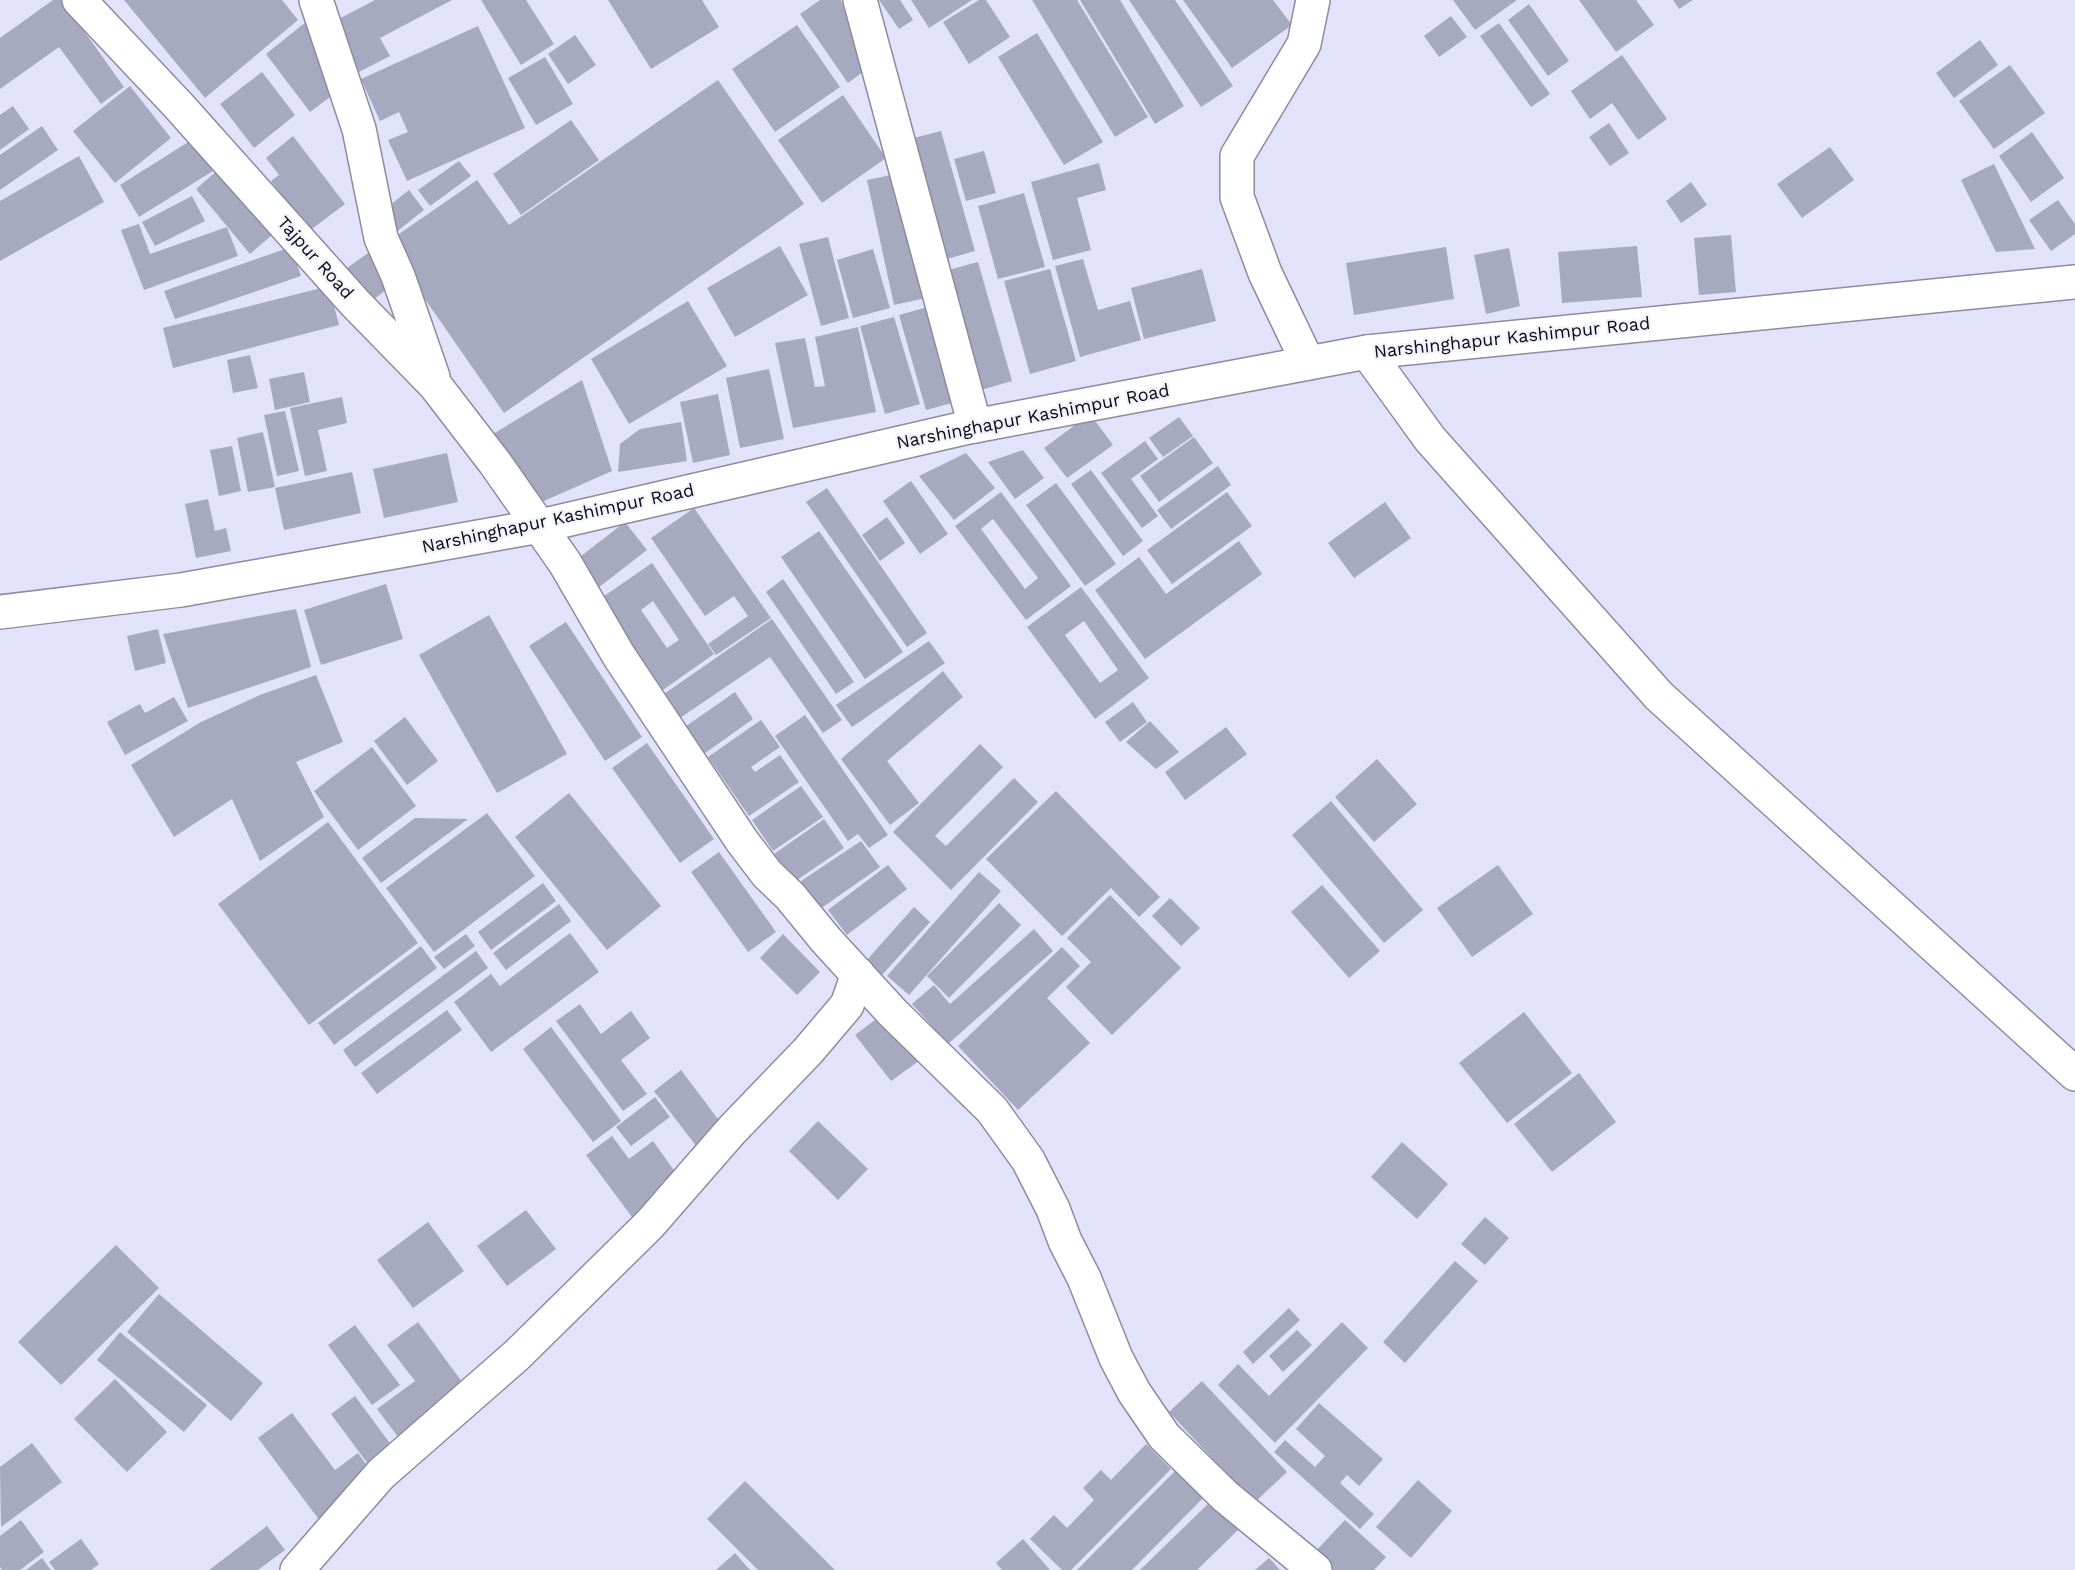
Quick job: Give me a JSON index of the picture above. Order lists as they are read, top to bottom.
{
  "streets": {
    "street": ["Tajpur Road", "Narshinghapur Kashimpur Road"]
  },
  "crossings": [
    ["Tajpur Road", "Narshinghapur Kashimpur Road"]
  ]
}
